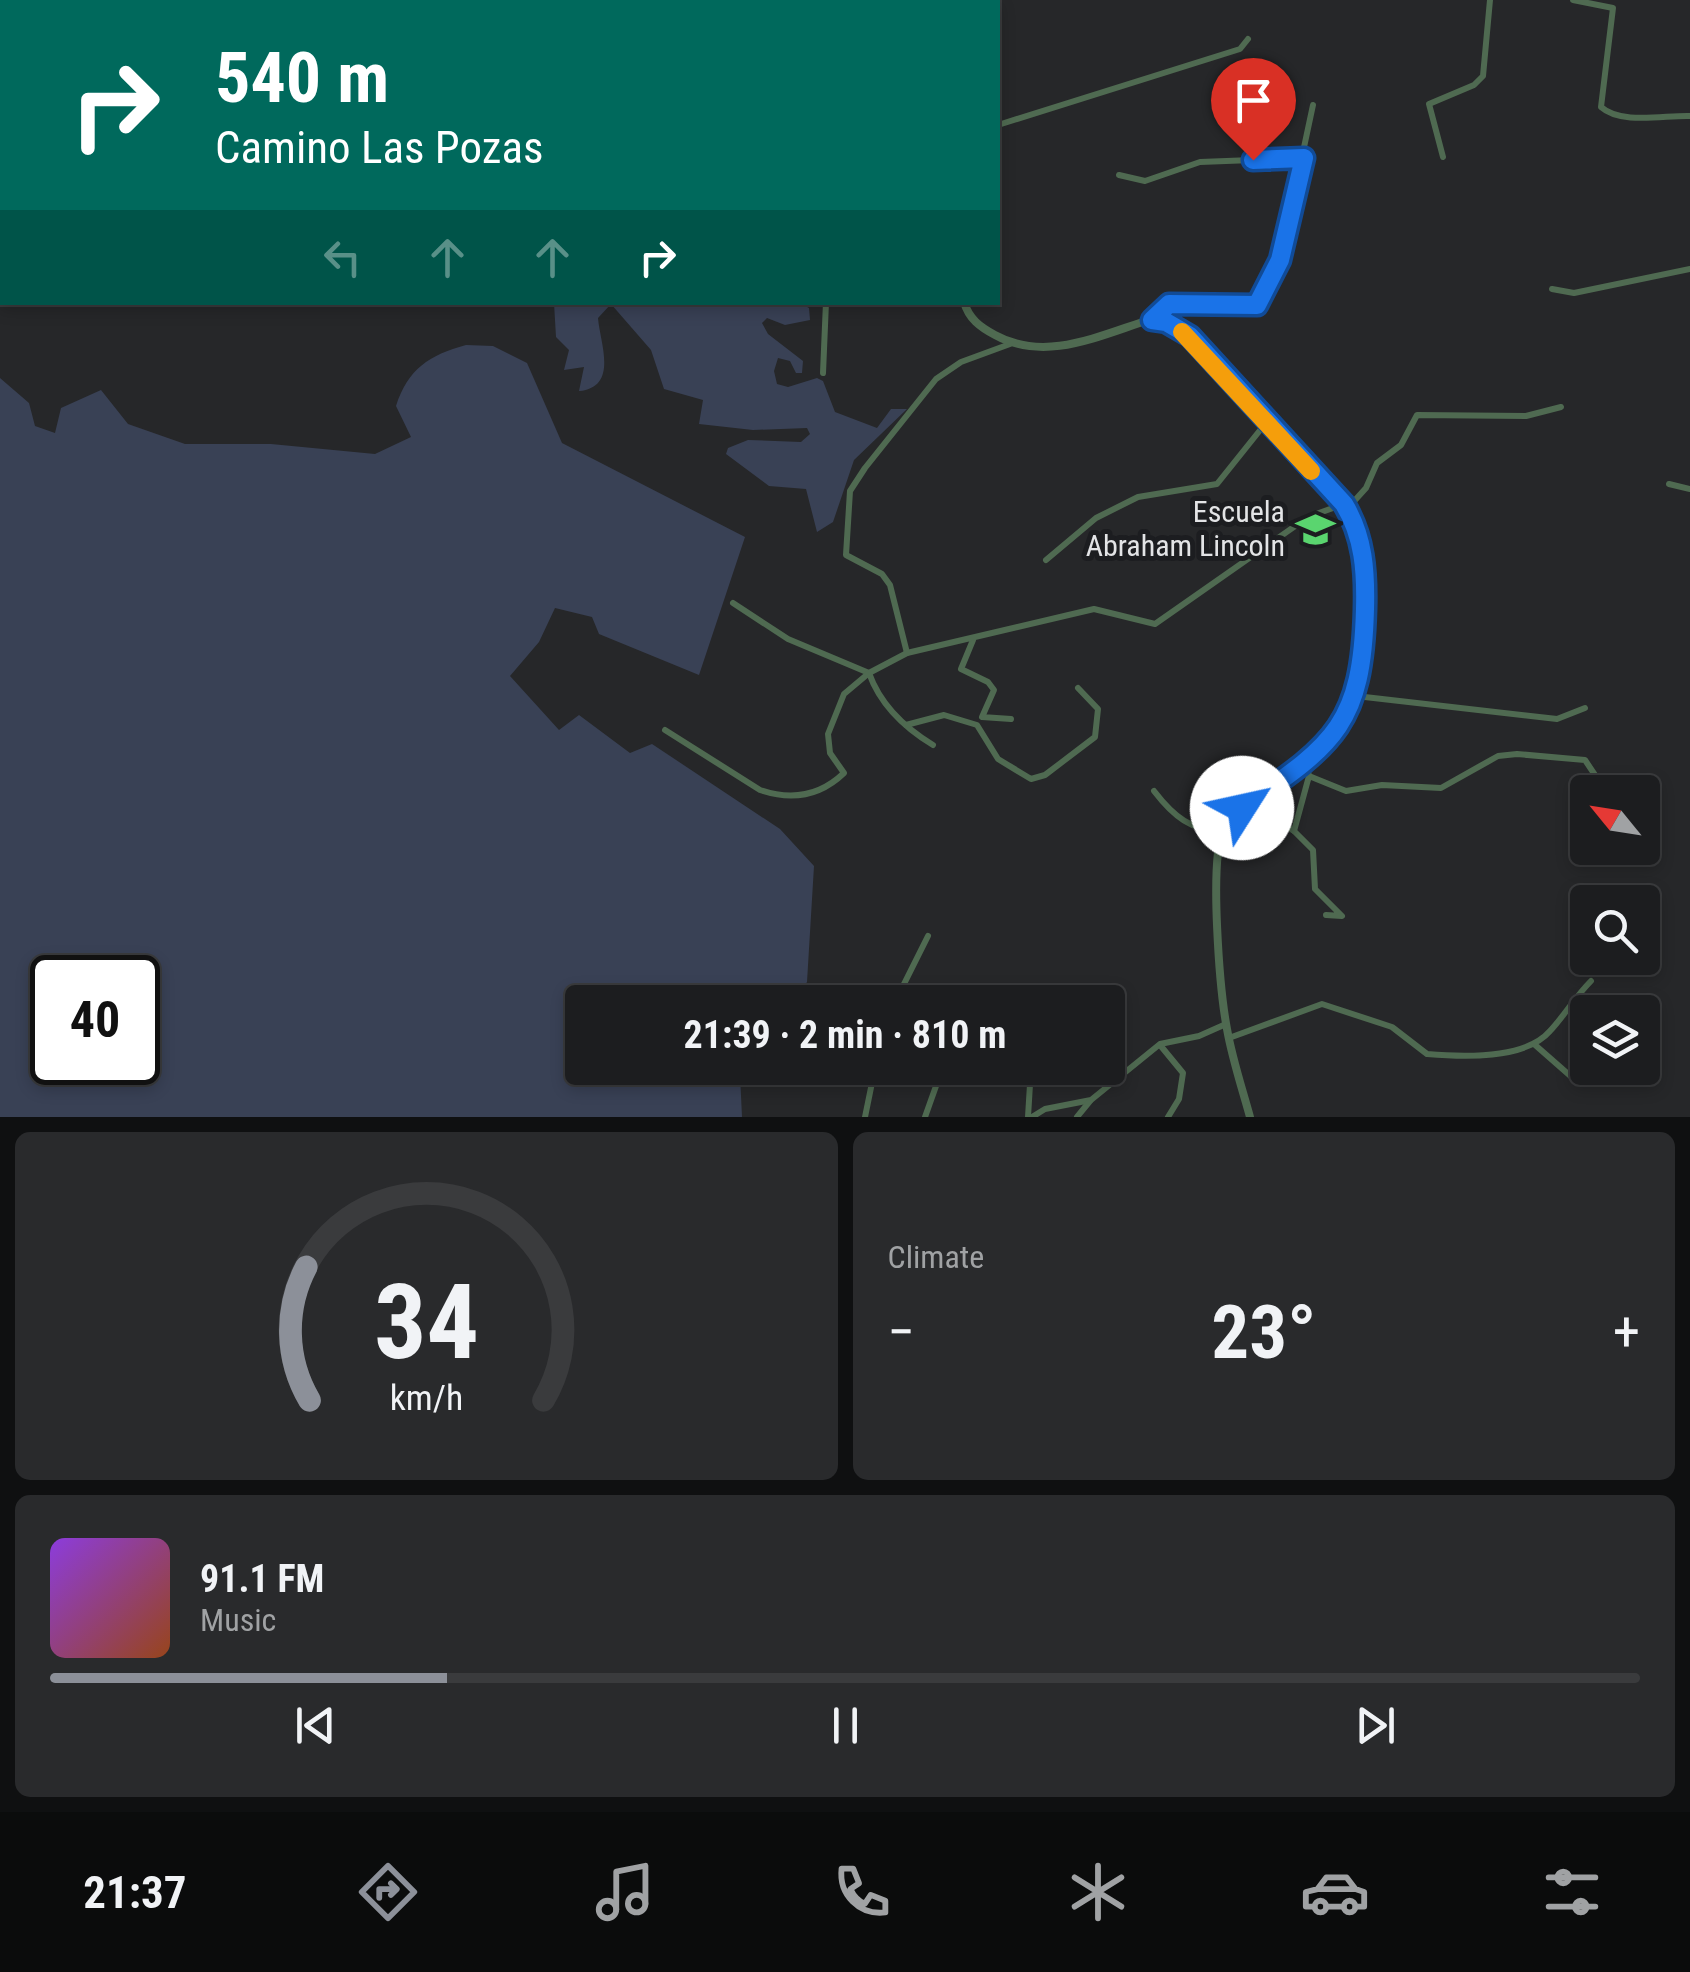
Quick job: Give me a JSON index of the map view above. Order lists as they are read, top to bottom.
{
  "places": {
    "school or university": ["Escuela Abraham Lincoln"]
  },
  "north": "top left",
  "page": {
    "turn": ["540 m", "Camino Las Pozas"],
    "limit": "40",
    "trip": "21:39 · 2 min · 810 m",
    "tile": "Climate",
    "heat": ["−", "23°", "+"],
    "song": ["91.1 FM", "Music"],
    "tabs": "21:37",
    "gauge": ["34", "km/h"]
  }
}
